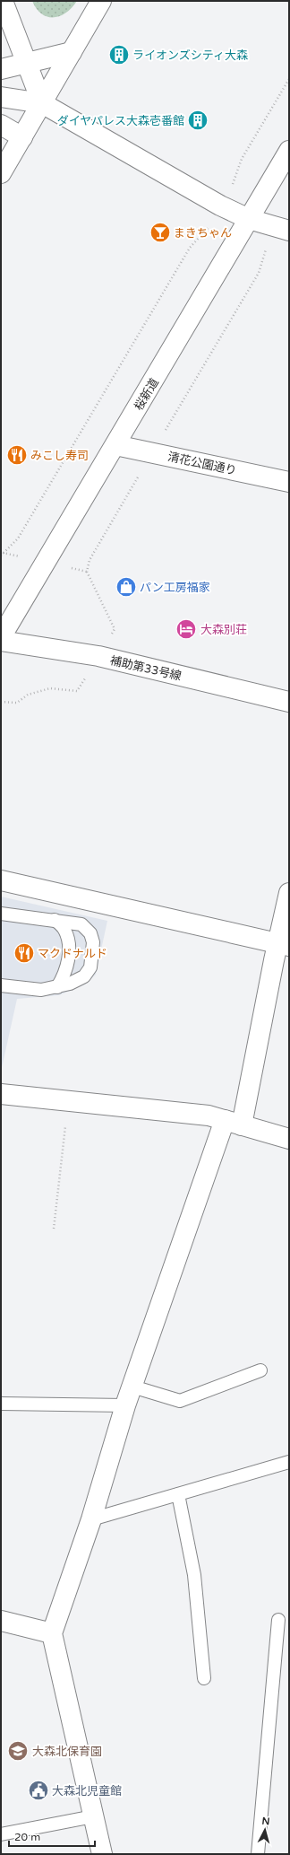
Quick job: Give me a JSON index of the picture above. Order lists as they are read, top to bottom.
{
  "streets": {
    "street": ["桜新道", "清花公園通り", "補助第33号線"]
  },
  "crossings": [
    ["桜新道", "清花公園通り"]
  ],
  "places": {
    "building": ["ライオンズシティ大森", "ダイヤパレス大森壱番館"],
    "bar": ["まきちゃん"],
    "restaurant": ["みこし寿司", "マクドナルド"],
    "shop": ["パン工房福家"],
    "hotel": ["大森別荘"],
    "school or university": ["大森北保育園"],
    "public building": ["大森北児童館"]
  },
  "scale_bar": "20 m",
  "north": "top"
}
